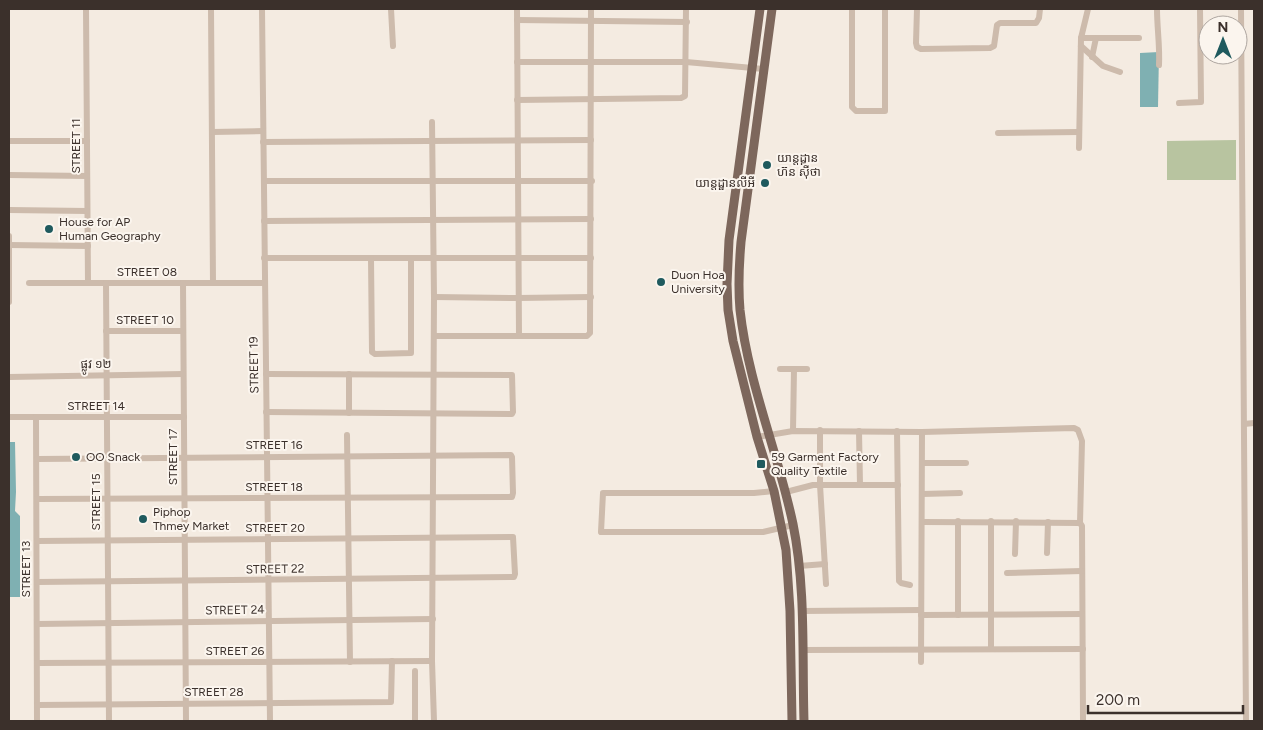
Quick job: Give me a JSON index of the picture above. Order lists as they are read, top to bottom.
{
  "streets": {
    "street": [
      "STREET 11",
      "STREET 08",
      "STREET 10",
      "ផ្លូវ ១២",
      "STREET 19",
      "STREET 14",
      "STREET 16",
      "STREET 17",
      "STREET 18",
      "STREET 15",
      "STREET 20",
      "STREET 13",
      "STREET 22",
      "STREET 24",
      "STREET 26",
      "STREET 28"
    ]
  },
  "crossings": [
    ["STREET 11", "STREET 08"],
    ["STREET 08", "STREET 19"],
    ["STREET 08", "STREET 17"],
    ["STREET 08", "STREET 15"],
    ["STREET 10", "STREET 17"],
    ["STREET 10", "STREET 15"],
    ["ផ្លូវ ១២", "STREET 17"],
    ["ផ្លូវ ១២", "STREET 15"],
    ["STREET 19", "STREET 16"],
    ["STREET 19", "STREET 18"],
    ["STREET 19", "STREET 20"],
    ["STREET 19", "STREET 22"],
    ["STREET 19", "STREET 24"],
    ["STREET 19", "STREET 26"],
    ["STREET 19", "STREET 28"],
    ["STREET 14", "STREET 17"],
    ["STREET 14", "STREET 15"],
    ["STREET 14", "STREET 13"],
    ["STREET 16", "STREET 17"],
    ["STREET 16", "STREET 18"],
    ["STREET 16", "STREET 15"],
    ["STREET 16", "STREET 13"],
    ["STREET 17", "STREET 18"],
    ["STREET 17", "STREET 20"],
    ["STREET 17", "STREET 22"],
    ["STREET 17", "STREET 24"],
    ["STREET 17", "STREET 26"],
    ["STREET 17", "STREET 28"],
    ["STREET 18", "STREET 15"],
    ["STREET 18", "STREET 13"],
    ["STREET 15", "STREET 20"],
    ["STREET 15", "STREET 22"],
    ["STREET 15", "STREET 24"],
    ["STREET 15", "STREET 26"],
    ["STREET 15", "STREET 28"],
    ["STREET 20", "STREET 13"],
    ["STREET 20", "STREET 22"],
    ["STREET 13", "STREET 22"],
    ["STREET 13", "STREET 24"],
    ["STREET 13", "STREET 26"],
    ["STREET 13", "STREET 28"],
    ["STREET 26", "STREET 28"]
  ],
  "places": {
    "other": [
      "យាន្ដដ្ឋាន ហ៊ន ស៊ីថា",
      "យាន្ដដ្ឋានលីអី",
      "House for AP Human Geography",
      "Duon Hoa University",
      "OO Snack",
      "Piphop Thmey Market"
    ],
    "transit": ["59 Garment Factory Quality Textile"]
  },
  "scale_bar": "200 m",
  "north": "top"
}
